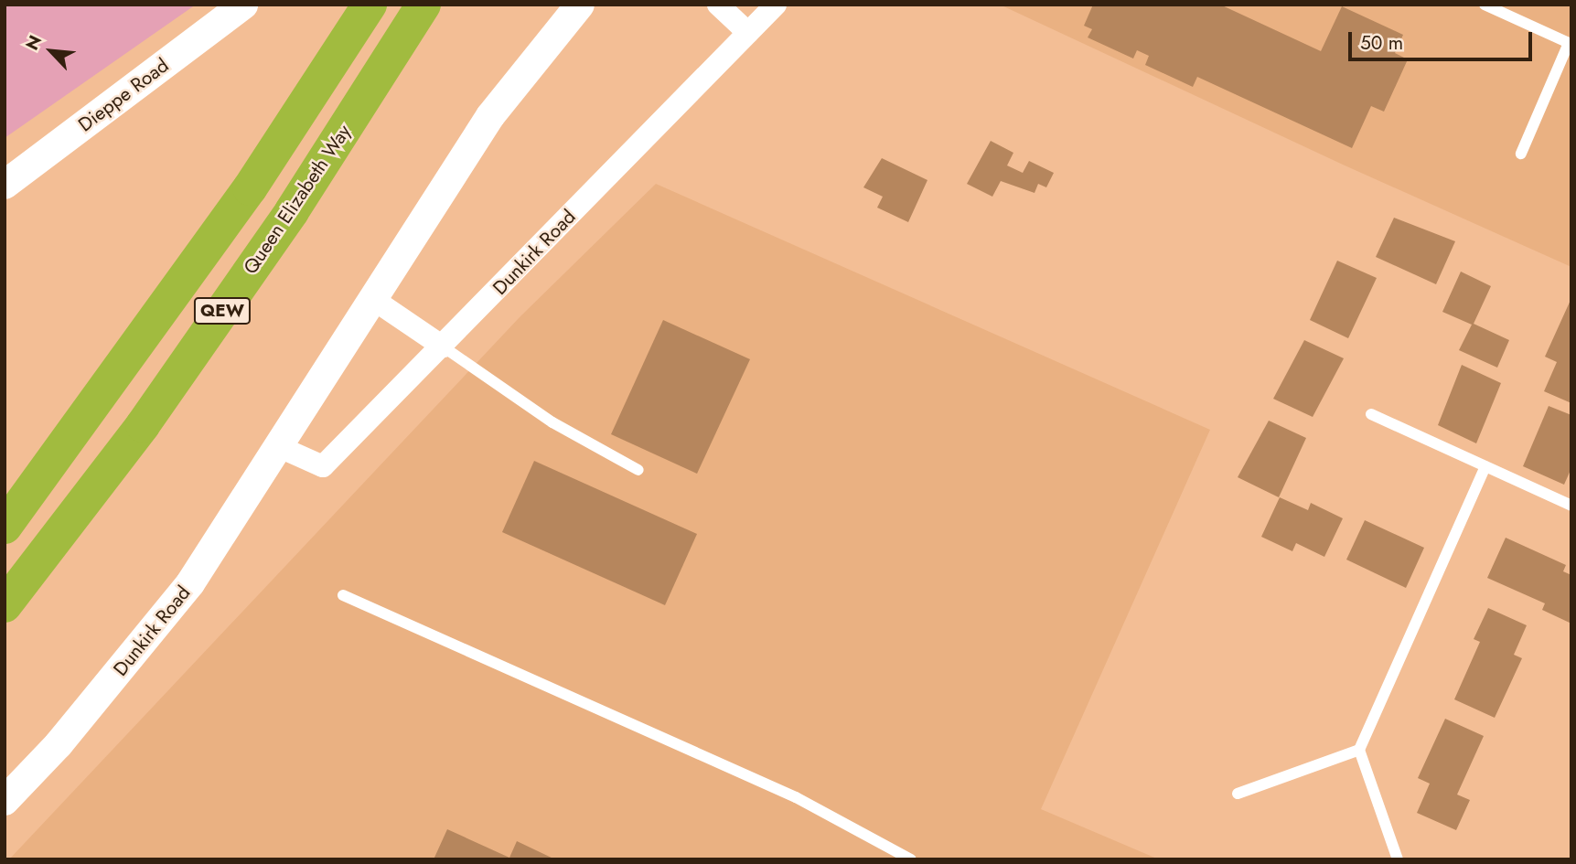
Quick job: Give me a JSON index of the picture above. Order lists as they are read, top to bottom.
{
  "streets": {
    "highway": ["Queen Elizabeth Way", "QEW"],
    "street": ["Dieppe Road", "Dunkirk Road"]
  },
  "scale_bar": "50 m",
  "north": "top left"
}
